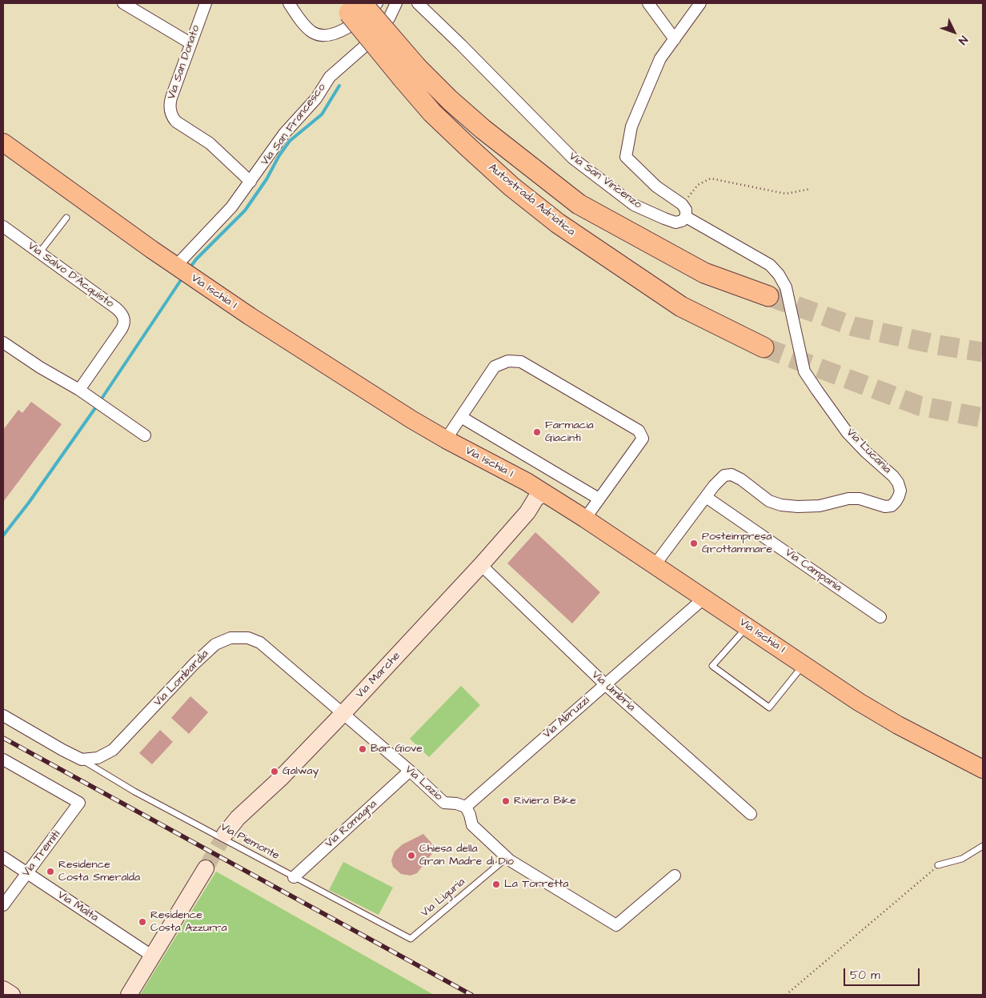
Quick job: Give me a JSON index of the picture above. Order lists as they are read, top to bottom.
{
  "streets": {
    "highway": ["Autostrada Adriatica"],
    "main road": ["Via Ischia I"],
    "street": [
      "Via San Donato",
      "Via San Francesco",
      "Via San Vincenzo",
      "Via Salvo D'Acquisto",
      "Via Lucania",
      "Via Campania",
      "Via Marche",
      "Via Lombardia",
      "Via Umbria",
      "Via Abruzzi",
      "Via Lazio",
      "Via Romagna",
      "Via Tremiti",
      "Via Malta"
    ],
    "lane": ["Via Piemonte", "Via Liguria"]
  },
  "crossings": [
    ["Via San Donato", "Via San Francesco"],
    ["Via San Francesco", "Via Ischia I"],
    ["Via San Vincenzo", "Via Lucania"],
    ["Via Ischia I", "Via Lucania"],
    ["Via Ischia I", "Via Marche"],
    ["Via Ischia I", "Via Abruzzi"],
    ["Via Lucania", "Via Campania"],
    ["Via Marche", "Via Lombardia"],
    ["Via Marche", "Via Umbria"],
    ["Via Marche", "Via Lazio"],
    ["Via Lombardia", "Via Lazio"],
    ["Via Lombardia", "Via Piemonte"],
    ["Via Umbria", "Via Abruzzi"],
    ["Via Abruzzi", "Via Lazio"],
    ["Via Lazio", "Via Romagna"],
    ["Via Romagna", "Via Piemonte"],
    ["Via Piemonte", "Via Liguria"],
    ["Via Tremiti", "Via Malta"]
  ],
  "places": [
    "Farmacia Giacinti",
    "Posteimpresa Grottammare",
    "Bar Giove",
    "Galway",
    "Riviera Bike",
    "Chiesa della Gran Madre di Dio",
    "Residence Costa Smeralda",
    "La Torretta",
    "Residence Costa Azzurra"
  ],
  "scale_bar": "50 m",
  "north": "bottom right"
}
